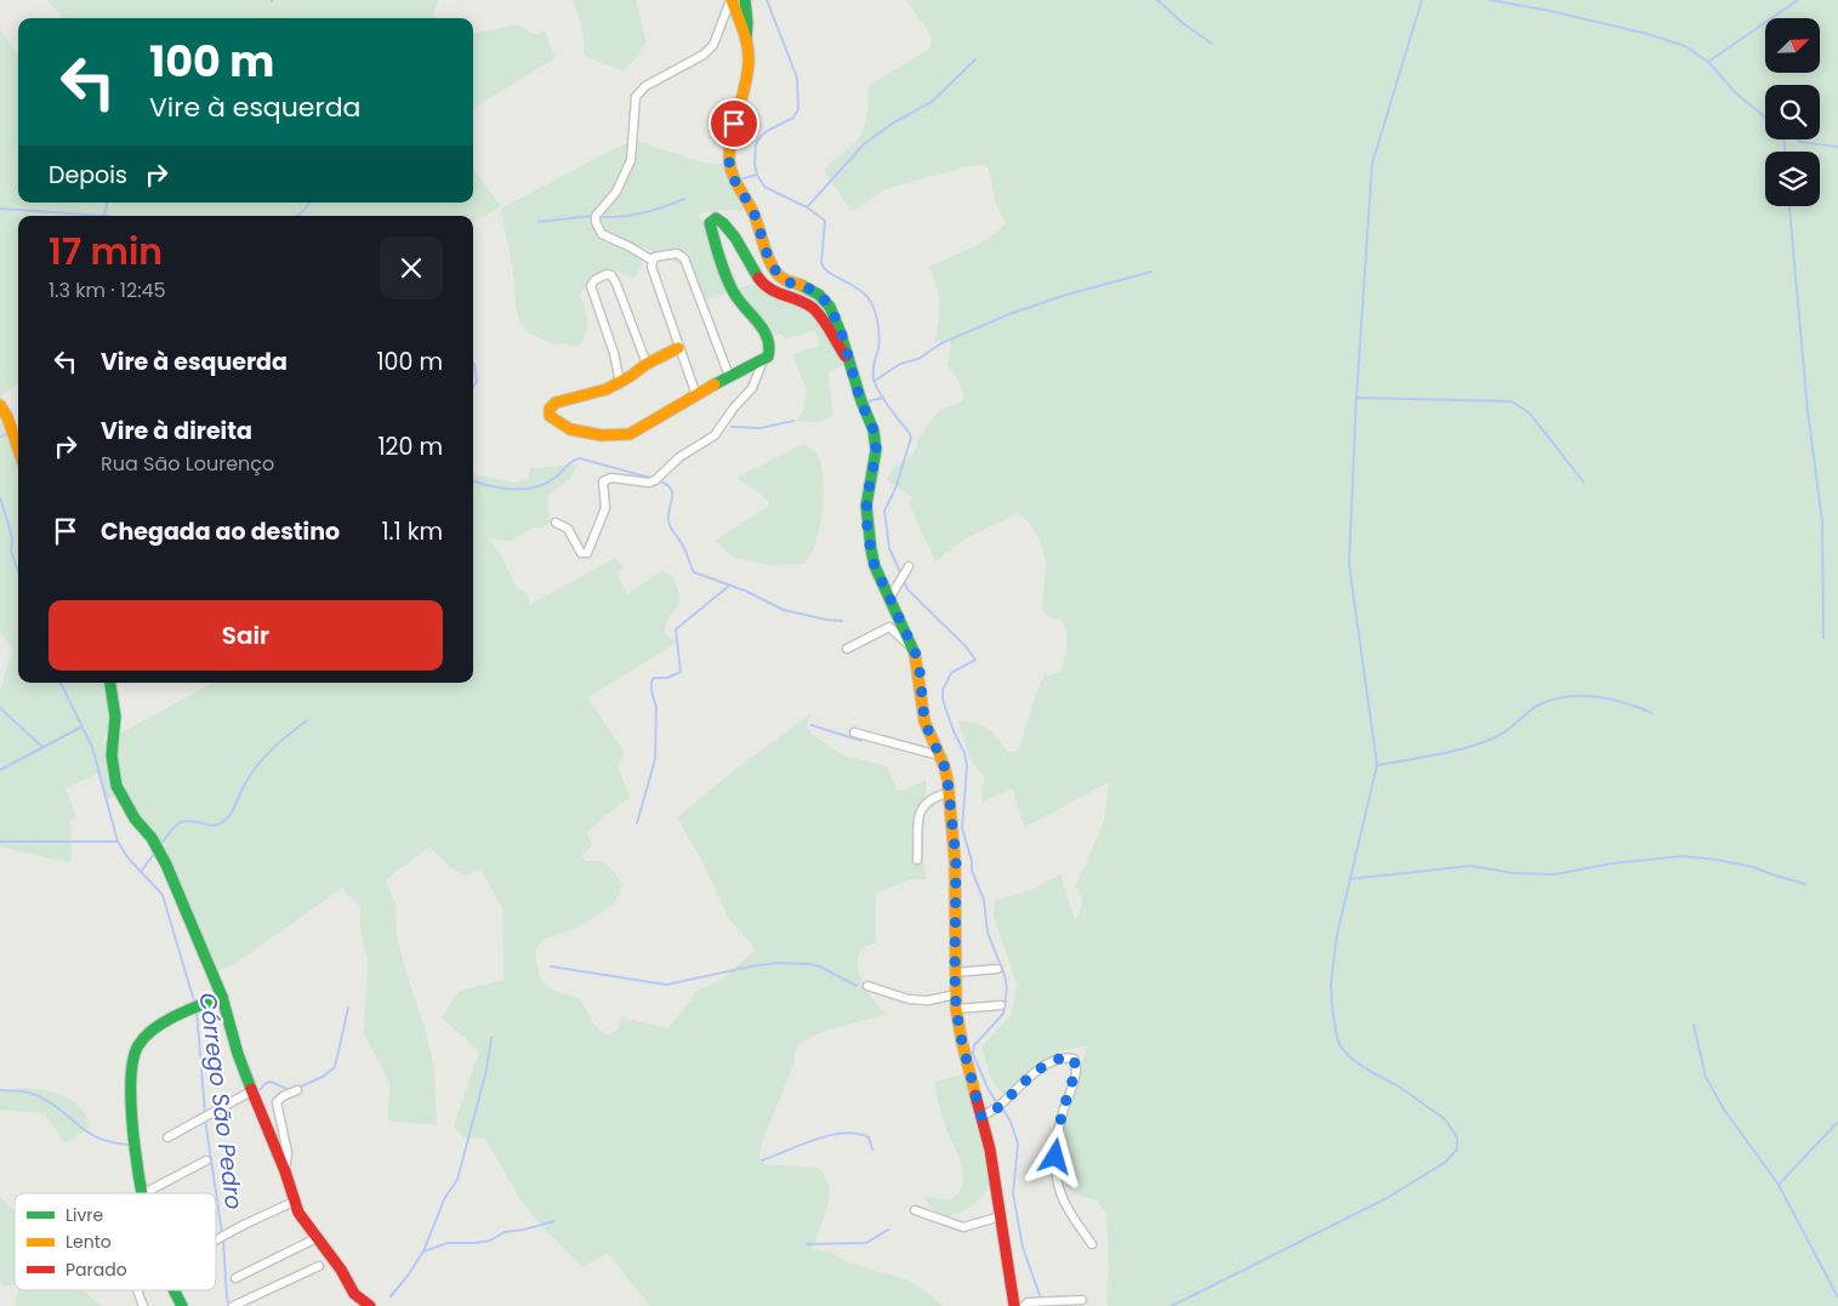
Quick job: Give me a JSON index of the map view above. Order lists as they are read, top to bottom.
{
  "water": ["Córrego São Pedro"],
  "legend": ["Livre", "Lento", "Parado"],
  "north": "top right",
  "page": {
    "turn": ["100 m", "Vire à esquerda"],
    "then": "Depois",
    "heading": ["17 min", "1.3 km · 12:45"],
    "list": [
      {
        "name": "Vire à esquerda",
        "value": "100 m"
      },
      {
        "name": "Vire à direita",
        "note": "Rua São Lourenço",
        "value": "120 m"
      },
      {
        "name": "Chegada ao destino",
        "value": "1.1 km"
      }
    ],
    "buttons": "Sair"
  }
}
